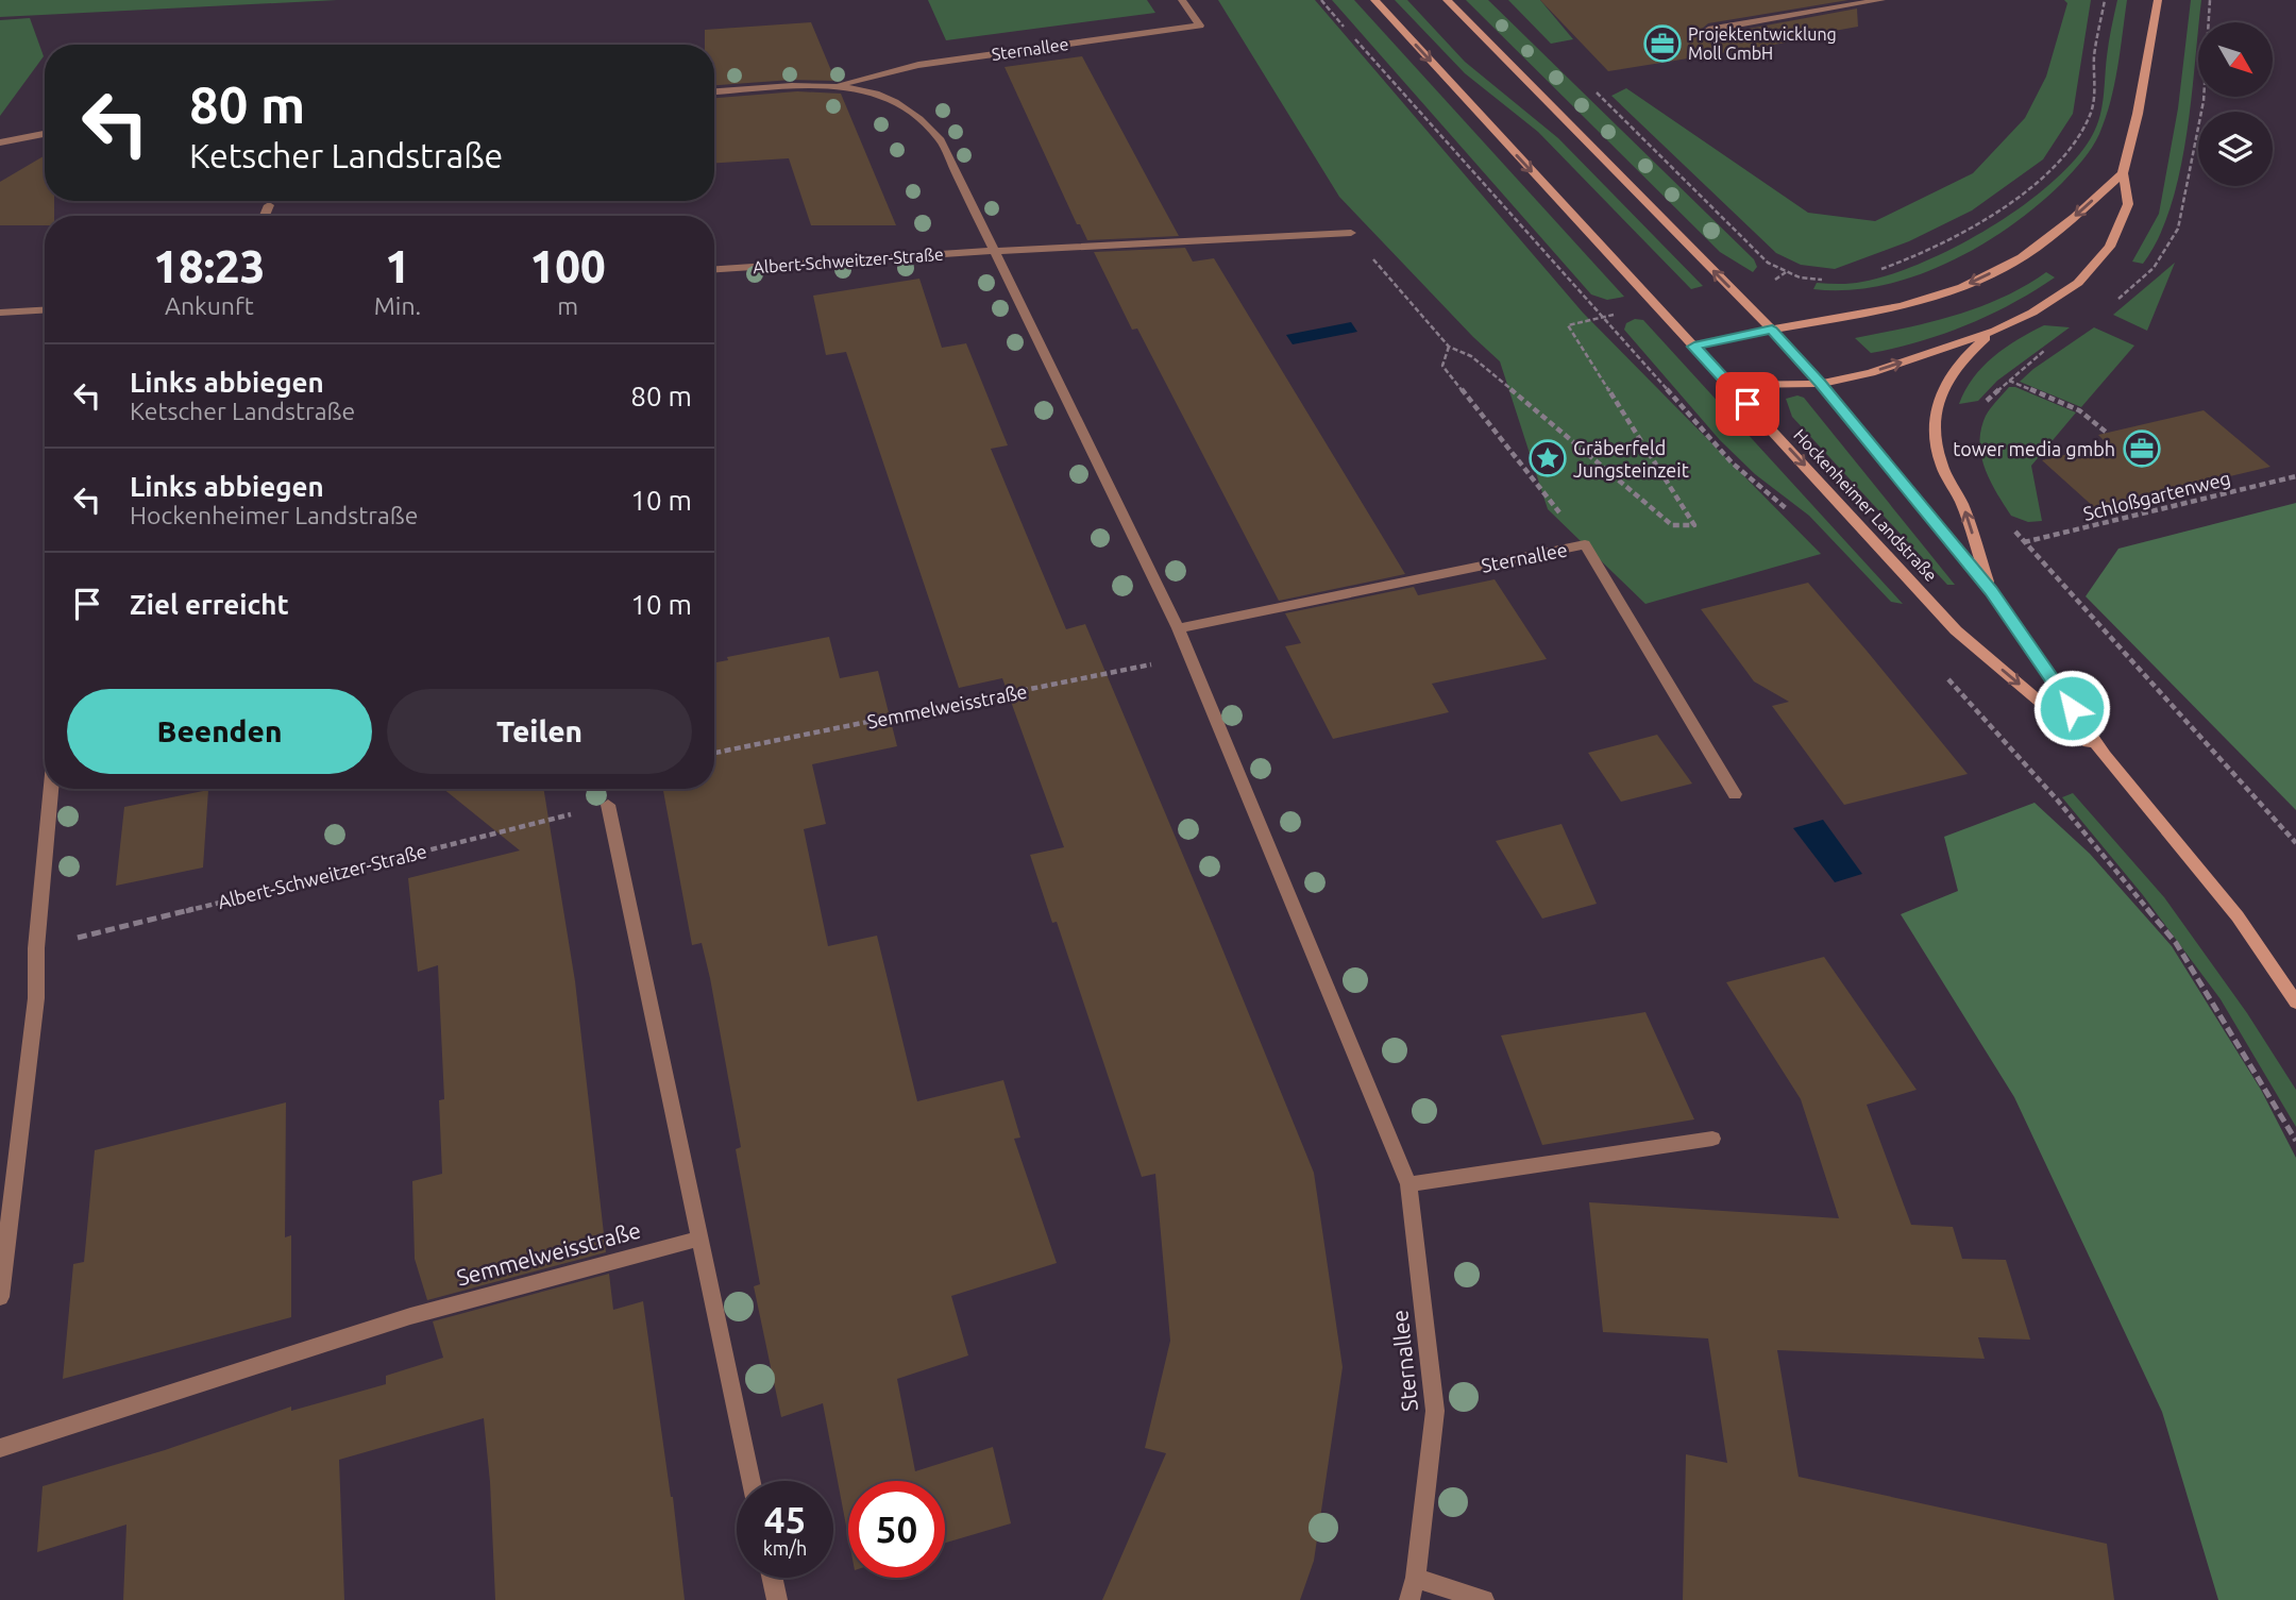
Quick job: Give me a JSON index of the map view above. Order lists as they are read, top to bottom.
{
  "streets": {
    "main road": ["Hockenheimer Landstraße"],
    "street": ["Sternallee", "Albert-Schweitzer-Straße", "Semmelweisstraße"],
    "path": ["Schloßgartenweg"]
  },
  "crossings": [
    ["Sternallee", "Albert-Schweitzer-Straße"],
    ["Sternallee", "Semmelweisstraße"]
  ],
  "places": {
    "office": ["Projektentwicklung Moll GmbH", "tower media gmbh"],
    "place": ["Gräberfeld Jungsteinzeit"]
  },
  "north": "bottom right",
  "page": {
    "turn": ["80 m", "Ketscher Landstraße"],
    "eta": [
      "18:23",
      "Ankunft",
      "1",
      "Min.",
      "100",
      "m"
    ],
    "list": [
      {
        "name": "Links abbiegen",
        "note": "Ketscher Landstraße",
        "value": "80 m"
      },
      {
        "name": "Links abbiegen",
        "note": "Hockenheimer Landstraße",
        "value": "10 m"
      },
      {
        "name": "Ziel erreicht",
        "value": "10 m"
      }
    ],
    "buttons": ["Beenden", "Teilen"],
    "speed": "45 km/h",
    "limit": "50"
  }
}
